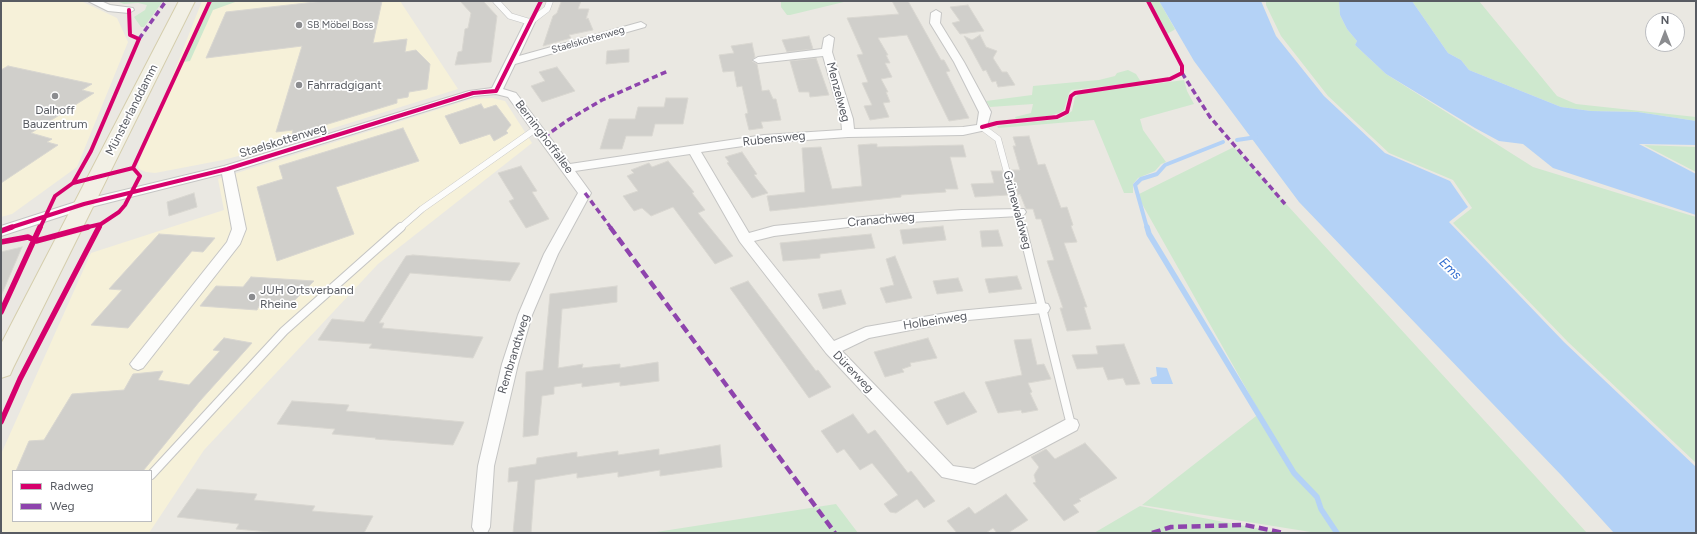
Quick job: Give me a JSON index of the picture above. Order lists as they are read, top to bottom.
{
  "streets": {
    "main road": ["Münsterlanddamm"],
    "street": [
      "Staelskottenweg",
      "Menzelweg",
      "Berninghoffallee",
      "Rubensweg",
      "Cranachweg",
      "Holbeinweg",
      "Rembrandtweg",
      "Dürerweg"
    ],
    "lane": ["Grünewaldweg"]
  },
  "crossings": [
    ["Staelskottenweg", "Münsterlanddamm"],
    ["Staelskottenweg", "Berninghoffallee"],
    ["Menzelweg", "Rubensweg"],
    ["Berninghoffallee", "Rubensweg"],
    ["Berninghoffallee", "Rembrandtweg"],
    ["Rubensweg", "Grünewaldweg"],
    ["Rubensweg", "Dürerweg"],
    ["Grünewaldweg", "Cranachweg"],
    ["Grünewaldweg", "Holbeinweg"],
    ["Grünewaldweg", "Dürerweg"],
    ["Cranachweg", "Dürerweg"],
    ["Holbeinweg", "Dürerweg"]
  ],
  "water": ["Ems"],
  "places": [
    "SB Möbel Boss",
    "Fahrradgigant",
    "Dalhoff Bauzentrum",
    "JUH Ortsverband Rheine"
  ],
  "legend": ["Radweg", "Weg"],
  "north": "top"
}
